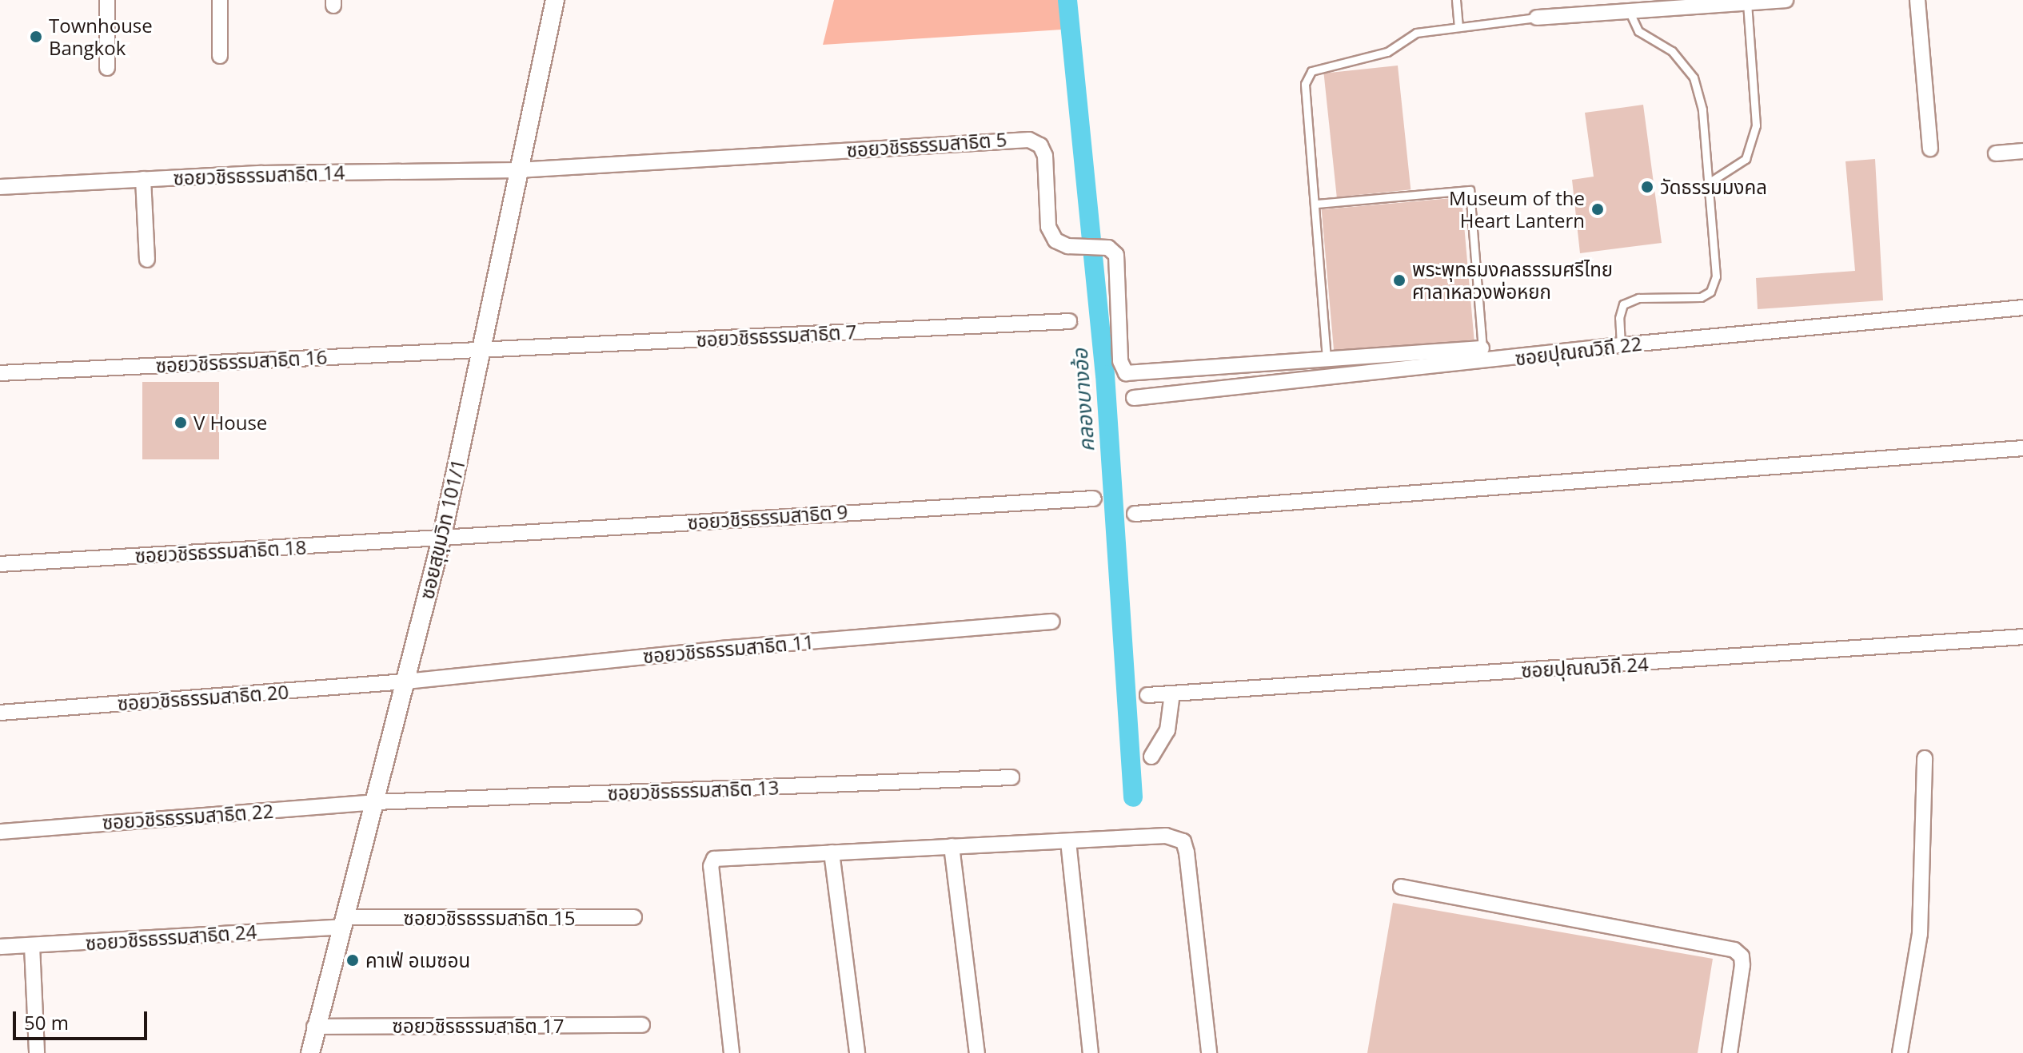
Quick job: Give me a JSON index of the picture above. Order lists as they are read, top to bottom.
{
  "streets": {
    "street": [
      "ซอยวชิรธรรมสาธิต 5",
      "ซอยวชิรธรรมสาธิต 14",
      "ซอยวชิรธรรมสาธิต 7",
      "ซอยปุณณวิถี 22",
      "ซอยวชิรธรรมสาธิต 16",
      "ซอยวชิรธรรมสาธิต 9",
      "ซอยสุขุมวิท 101/1",
      "ซอยวชิรธรรมสาธิต 18",
      "ซอยวชิรธรรมสาธิต 11",
      "ซอยปุณณวิถี 24",
      "ซอยวชิรธรรมสาธิต 20",
      "ซอยวชิรธรรมสาธิต 13",
      "ซอยวชิรธรรมสาธิต 22",
      "ซอยวชิรธรรมสาธิต 15",
      "ซอยวชิรธรรมสาธิต 24",
      "ซอยวชิรธรรมสาธิต 17"
    ]
  },
  "crossings": [
    ["ซอยวชิรธรรมสาธิต 5", "ซอยวชิรธรรมสาธิต 14"],
    ["ซอยวชิรธรรมสาธิต 5", "ซอยปุณณวิถี 22"],
    ["ซอยวชิรธรรมสาธิต 5", "ซอยสุขุมวิท 101/1"],
    ["ซอยวชิรธรรมสาธิต 14", "ซอยสุขุมวิท 101/1"],
    ["ซอยวชิรธรรมสาธิต 7", "ซอยวชิรธรรมสาธิต 16"],
    ["ซอยวชิรธรรมสาธิต 7", "ซอยสุขุมวิท 101/1"],
    ["ซอยวชิรธรรมสาธิต 16", "ซอยสุขุมวิท 101/1"],
    ["ซอยวชิรธรรมสาธิต 9", "ซอยสุขุมวิท 101/1"],
    ["ซอยวชิรธรรมสาธิต 9", "ซอยวชิรธรรมสาธิต 18"],
    ["ซอยสุขุมวิท 101/1", "ซอยวชิรธรรมสาธิต 18"],
    ["ซอยสุขุมวิท 101/1", "ซอยวชิรธรรมสาธิต 11"],
    ["ซอยสุขุมวิท 101/1", "ซอยวชิรธรรมสาธิต 20"],
    ["ซอยสุขุมวิท 101/1", "ซอยวชิรธรรมสาธิต 13"],
    ["ซอยสุขุมวิท 101/1", "ซอยวชิรธรรมสาธิต 22"],
    ["ซอยสุขุมวิท 101/1", "ซอยวชิรธรรมสาธิต 15"],
    ["ซอยสุขุมวิท 101/1", "ซอยวชิรธรรมสาธิต 24"],
    ["ซอยสุขุมวิท 101/1", "ซอยวชิรธรรมสาธิต 17"],
    ["ซอยวชิรธรรมสาธิต 11", "ซอยวชิรธรรมสาธิต 20"],
    ["ซอยวชิรธรรมสาธิต 13", "ซอยวชิรธรรมสาธิต 22"],
    ["ซอยวชิรธรรมสาธิต 15", "ซอยวชิรธรรมสาธิต 24"]
  ],
  "water": ["คลองบางอ้อ"],
  "places": [
    "Townhouse Bangkok",
    "วัดธรรมมงคล",
    "Museum of the Heart Lantern",
    "พระพุทธมงคลธรรมศรีไทย ศาลาหลวงพ่อหยก",
    "V House",
    "คาเฟ่ อเมซอน"
  ],
  "scale_bar": "50 m"
}
